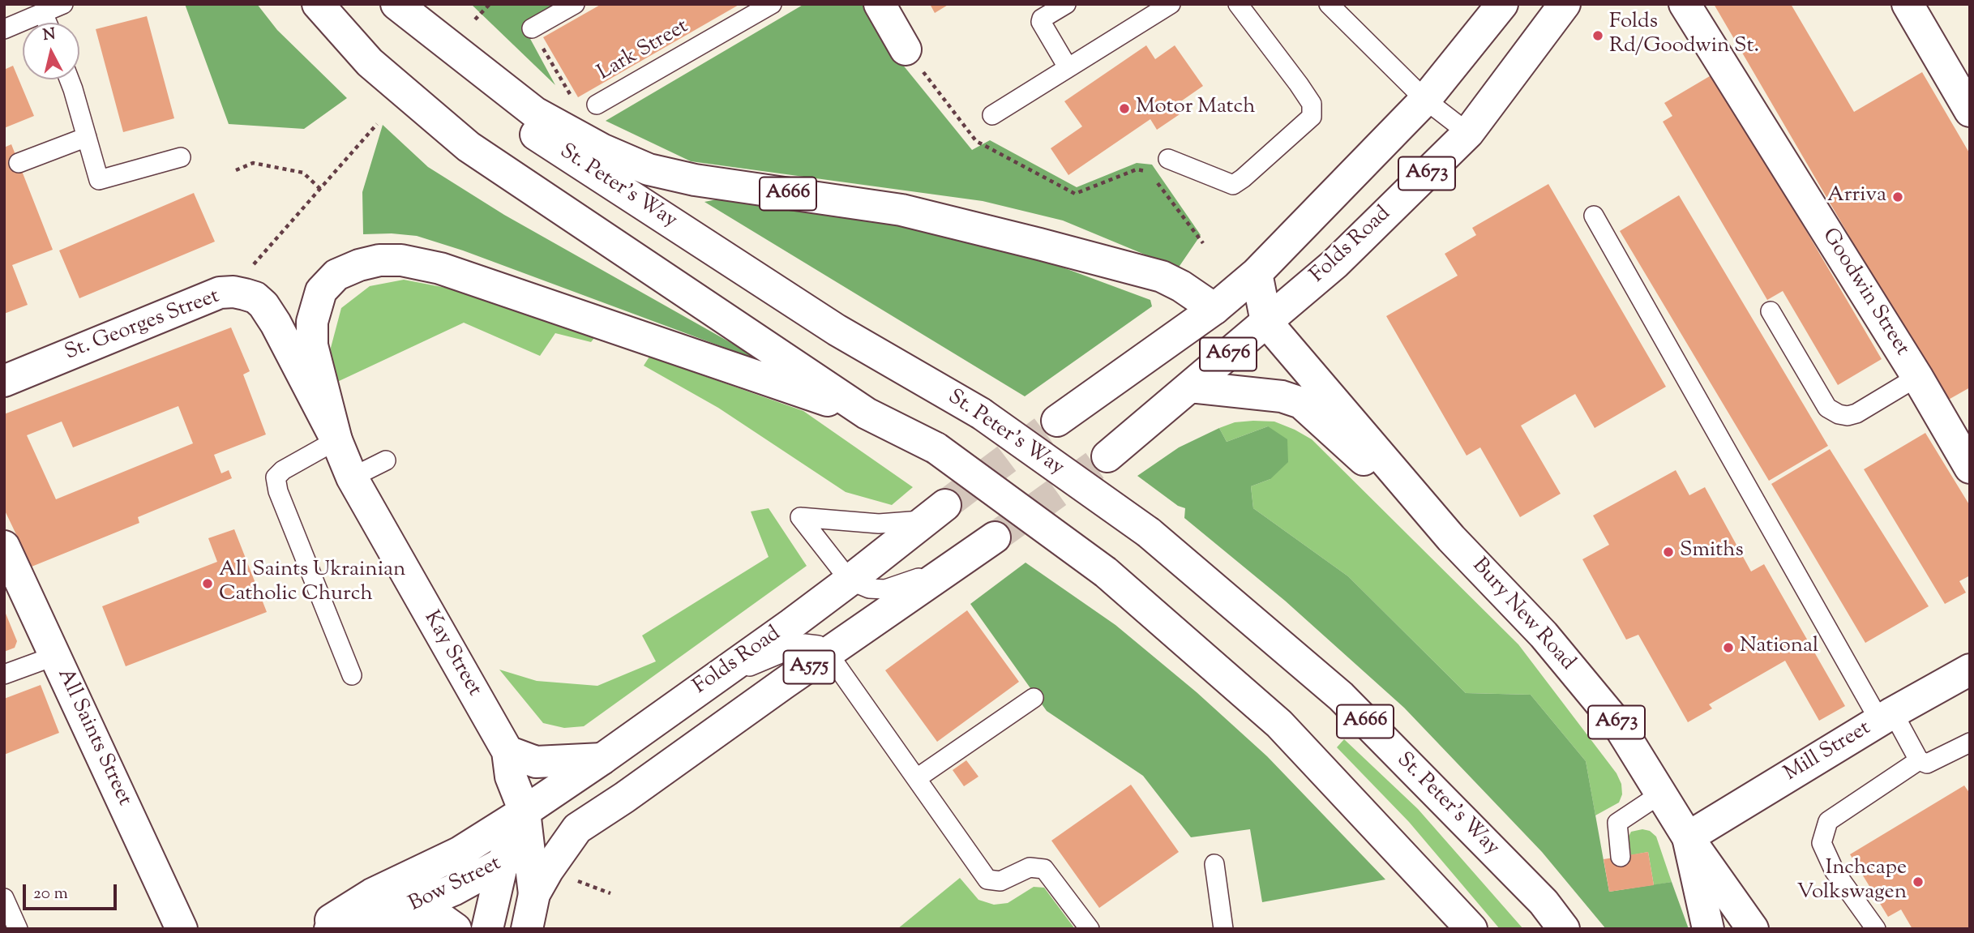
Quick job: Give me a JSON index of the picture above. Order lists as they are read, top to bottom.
{
  "streets": {
    "main road": [
      "A673",
      "St. Peter's Way",
      "A666",
      "Folds Road",
      "Goodwin Street",
      "St. Georges Street",
      "A676",
      "Bury New Road",
      "Kay Street",
      "A575",
      "All Saints Street",
      "Mill Street",
      "Bow Street"
    ],
    "lane": ["Lark Street"]
  },
  "crossings": [
    ["A673", "A666"],
    ["A673", "Folds Road"],
    ["A673", "Bury New Road"],
    ["St. Peter's Way", "A666"],
    ["Folds Road", "Bury New Road"],
    ["Folds Road", "Kay Street"],
    ["Folds Road", "A575"],
    ["Folds Road", "Bow Street"],
    ["St. Georges Street", "Kay Street"],
    ["Bury New Road", "Mill Street"],
    ["Kay Street", "Bow Street"],
    ["A575", "Bow Street"]
  ],
  "places": [
    "Folds Rd/Goodwin St.",
    "Motor Match",
    "Arriva",
    "Smiths",
    "All Saints Ukrainian Catholic Church",
    "National",
    "Inchcape Volkswagen"
  ],
  "scale_bar": "20 m",
  "north": "top"
}
